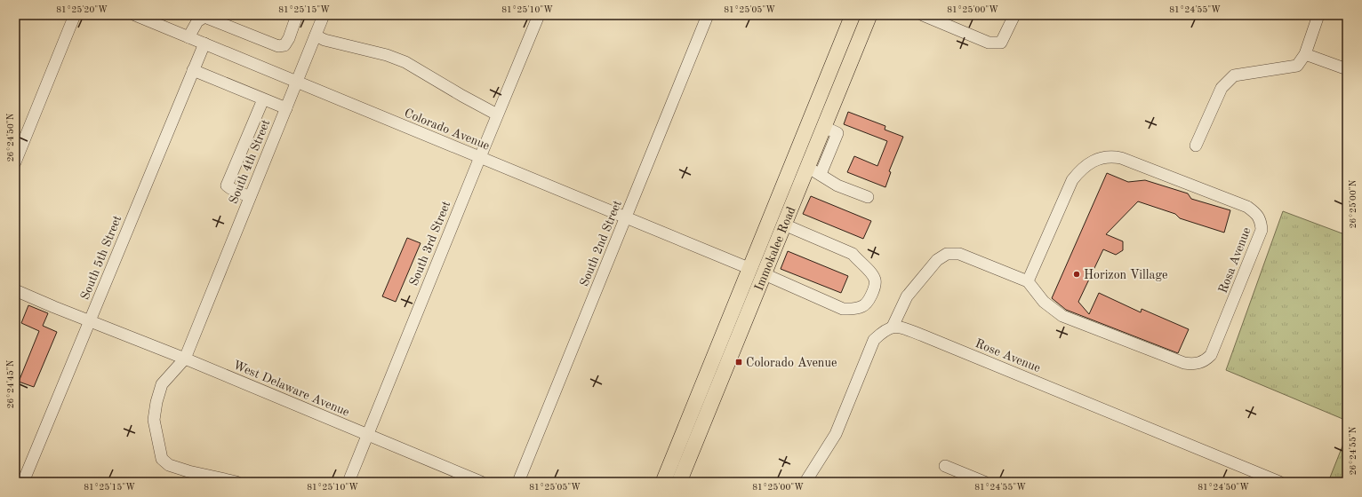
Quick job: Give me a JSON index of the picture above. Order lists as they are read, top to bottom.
{
  "streets": {
    "main road": ["Immokalee Road"],
    "street": [
      "Colorado Avenue",
      "South 4th Street",
      "South 3rd Street",
      "South 2nd Street",
      "South 5th Street",
      "Rosa Avenue",
      "Rose Avenue",
      "West Delaware Avenue"
    ]
  },
  "crossings": [
    ["Colorado Avenue", "South 4th Street"],
    ["Colorado Avenue", "South 3rd Street"],
    ["Colorado Avenue", "South 2nd Street"],
    ["Colorado Avenue", "Immokalee Road"],
    ["Colorado Avenue", "South 5th Street"],
    ["South 4th Street", "West Delaware Avenue"],
    ["South 3rd Street", "West Delaware Avenue"],
    ["South 5th Street", "West Delaware Avenue"]
  ],
  "places": {
    "other": ["Horizon Village"],
    "transit": ["Colorado Avenue"]
  },
  "coordinates": [
    "81°25'20\"W",
    "81°25'15\"W",
    "81°25'10\"W",
    "81°25'05\"W",
    "81°25'00\"W",
    "81°24'55\"W",
    "26°24'50\"N",
    "26°25'00\"N",
    "26°24'45\"N",
    "26°24'55\"N",
    "81°24'50\"W"
  ]
}
